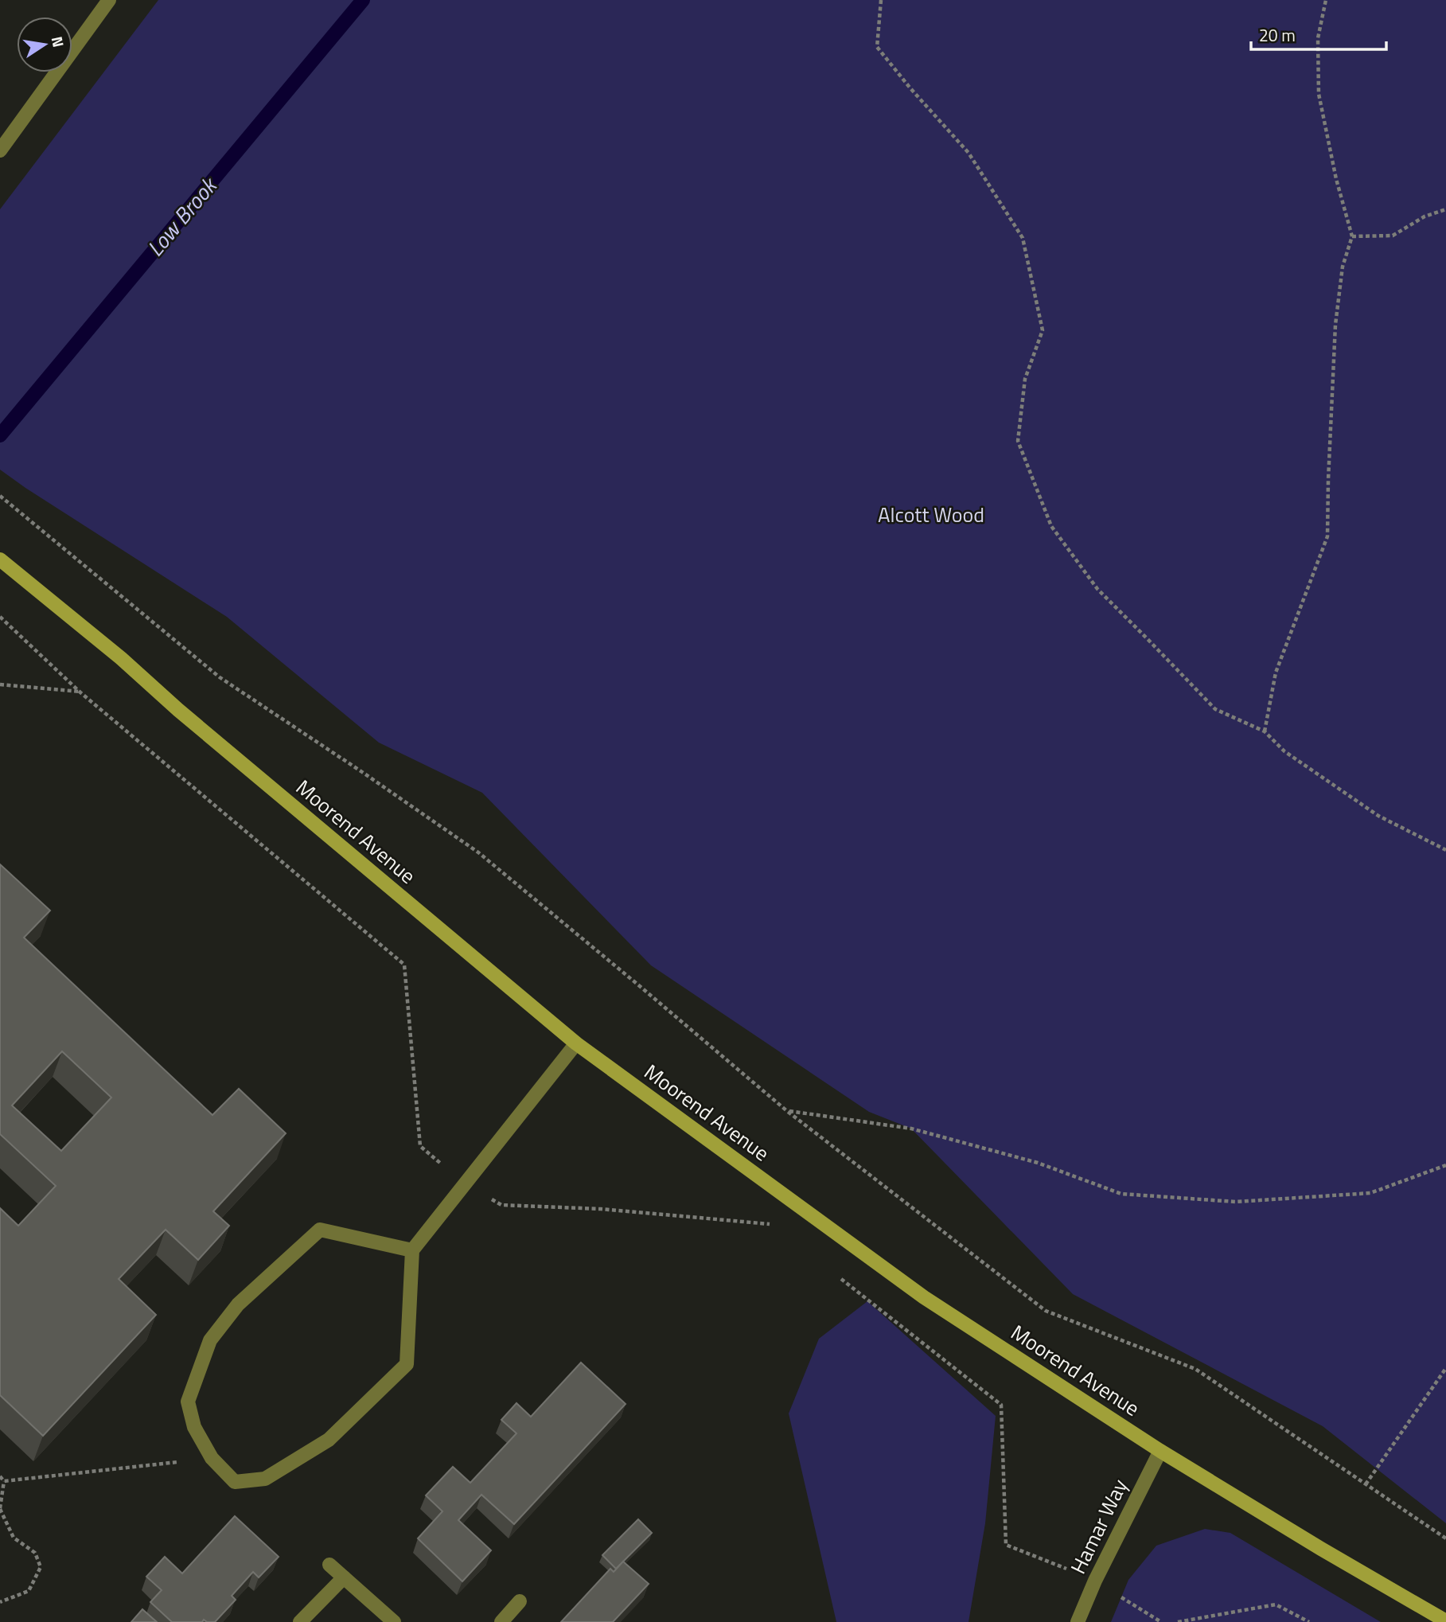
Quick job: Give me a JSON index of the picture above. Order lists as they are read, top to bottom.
{
  "streets": {
    "street": ["Moorend Avenue", "Hamar Way"]
  },
  "crossings": [
    ["Moorend Avenue", "Hamar Way"]
  ],
  "water": ["Low Brook"],
  "parks": ["Alcott Wood"],
  "scale_bar": "20 m",
  "north": "right"
}
